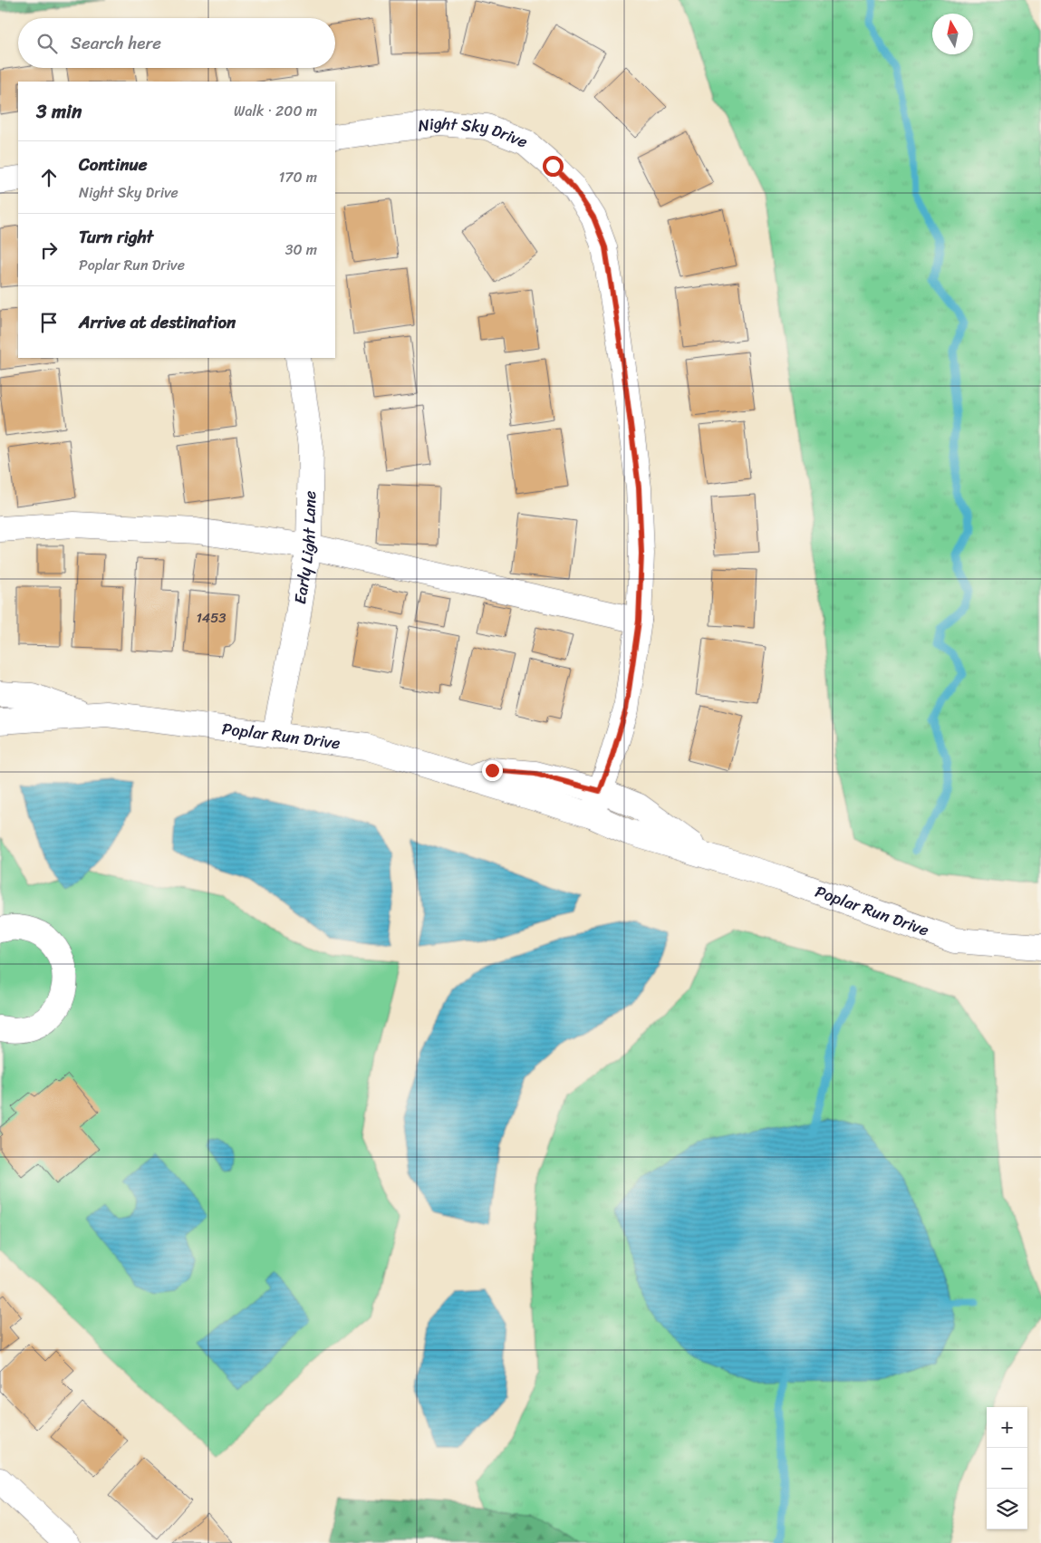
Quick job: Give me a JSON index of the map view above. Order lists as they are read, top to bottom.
{
  "streets": {
    "street": ["Night Sky Drive", "Early Light Lane", "Poplar Run Drive"]
  },
  "crossings": [
    ["Night Sky Drive", "Poplar Run Drive"],
    ["Early Light Lane", "Poplar Run Drive"]
  ],
  "house_numbers": ["1453"],
  "north": "top",
  "page": {
    "search": "Search here",
    "heading": ["3 min", "Walk · 200 m"],
    "list": [
      ["Continue", "Night Sky Drive", "170 m"],
      ["Turn right", "Poplar Run Drive", "30 m"],
      "Arrive at destination"
    ],
    "map_buttons": ["+", "−"]
  }
}
